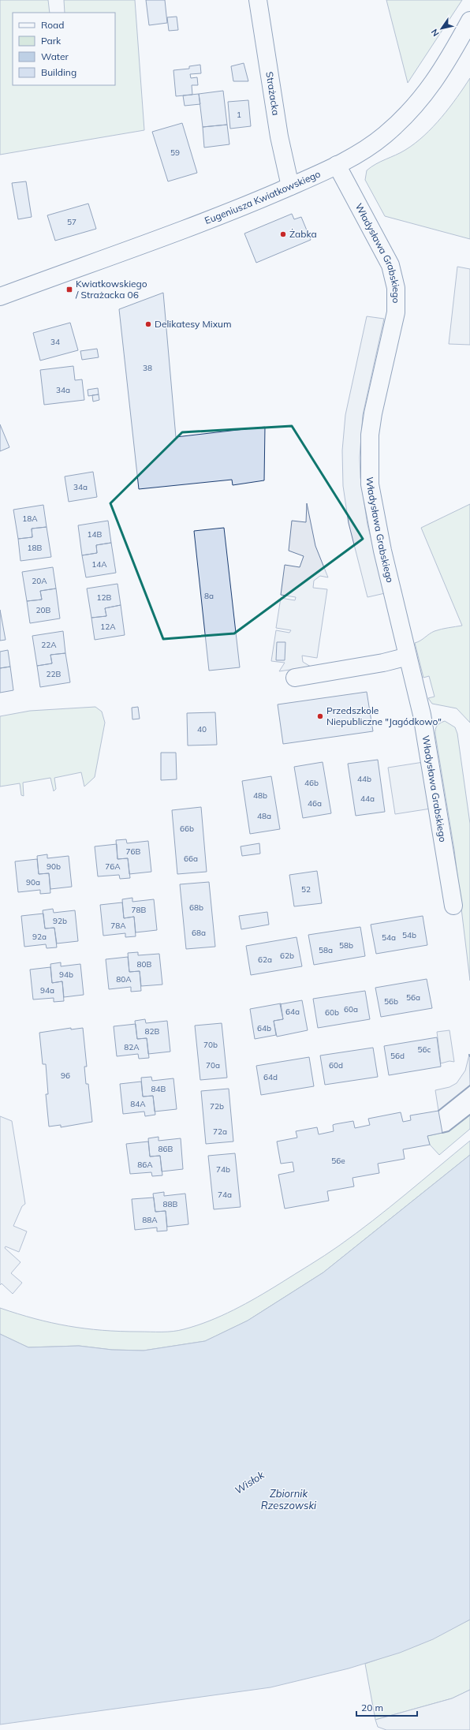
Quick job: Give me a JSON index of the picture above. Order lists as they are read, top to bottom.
{
  "streets": {
    "street": ["Strażacka", "Eugeniusza Kwiatkowskiego", "Władysława Grabskiego"]
  },
  "crossings": [
    ["Strażacka", "Eugeniusza Kwiatkowskiego"],
    ["Eugeniusza Kwiatkowskiego", "Władysława Grabskiego"]
  ],
  "water": ["Wisłok", "Zbiornik Rzeszowski"],
  "places": {
    "other": ["Żabka", "Delikatesy Mixum", "Przedszkole Niepubliczne \"Jagódkowo\""],
    "transit": ["Kwiatkowskiego / Strażacka 06"]
  },
  "house_numbers": [
    "1",
    "59",
    "57",
    "34",
    "38",
    "34a",
    "34a",
    "18A",
    "14B",
    "18B",
    "14A",
    "20A",
    "8a",
    "12B",
    "20B",
    "12A",
    "22A",
    "22B",
    "40",
    "44b",
    "46b",
    "48b",
    "44a",
    "46a",
    "48a",
    "66b",
    "76B",
    "66a",
    "90b",
    "76A",
    "90a",
    "52",
    "68b",
    "78B",
    "92b",
    "78A",
    "68a",
    "54b",
    "92a",
    "54a",
    "58b",
    "58a",
    "62b",
    "62a",
    "80B",
    "94b",
    "80A",
    "94a",
    "56a",
    "56b",
    "60a",
    "64a",
    "60b",
    "64b",
    "82B",
    "70b",
    "82A",
    "56c",
    "56d",
    "70a",
    "60d",
    "96",
    "64d",
    "84B",
    "84A",
    "72b",
    "72a",
    "86B",
    "56e",
    "86A",
    "74b",
    "74a",
    "88B",
    "88A"
  ],
  "legend": [
    "Road",
    "Park",
    "Water",
    "Building"
  ],
  "scale_bar": "20 m",
  "north": "bottom left"
}
